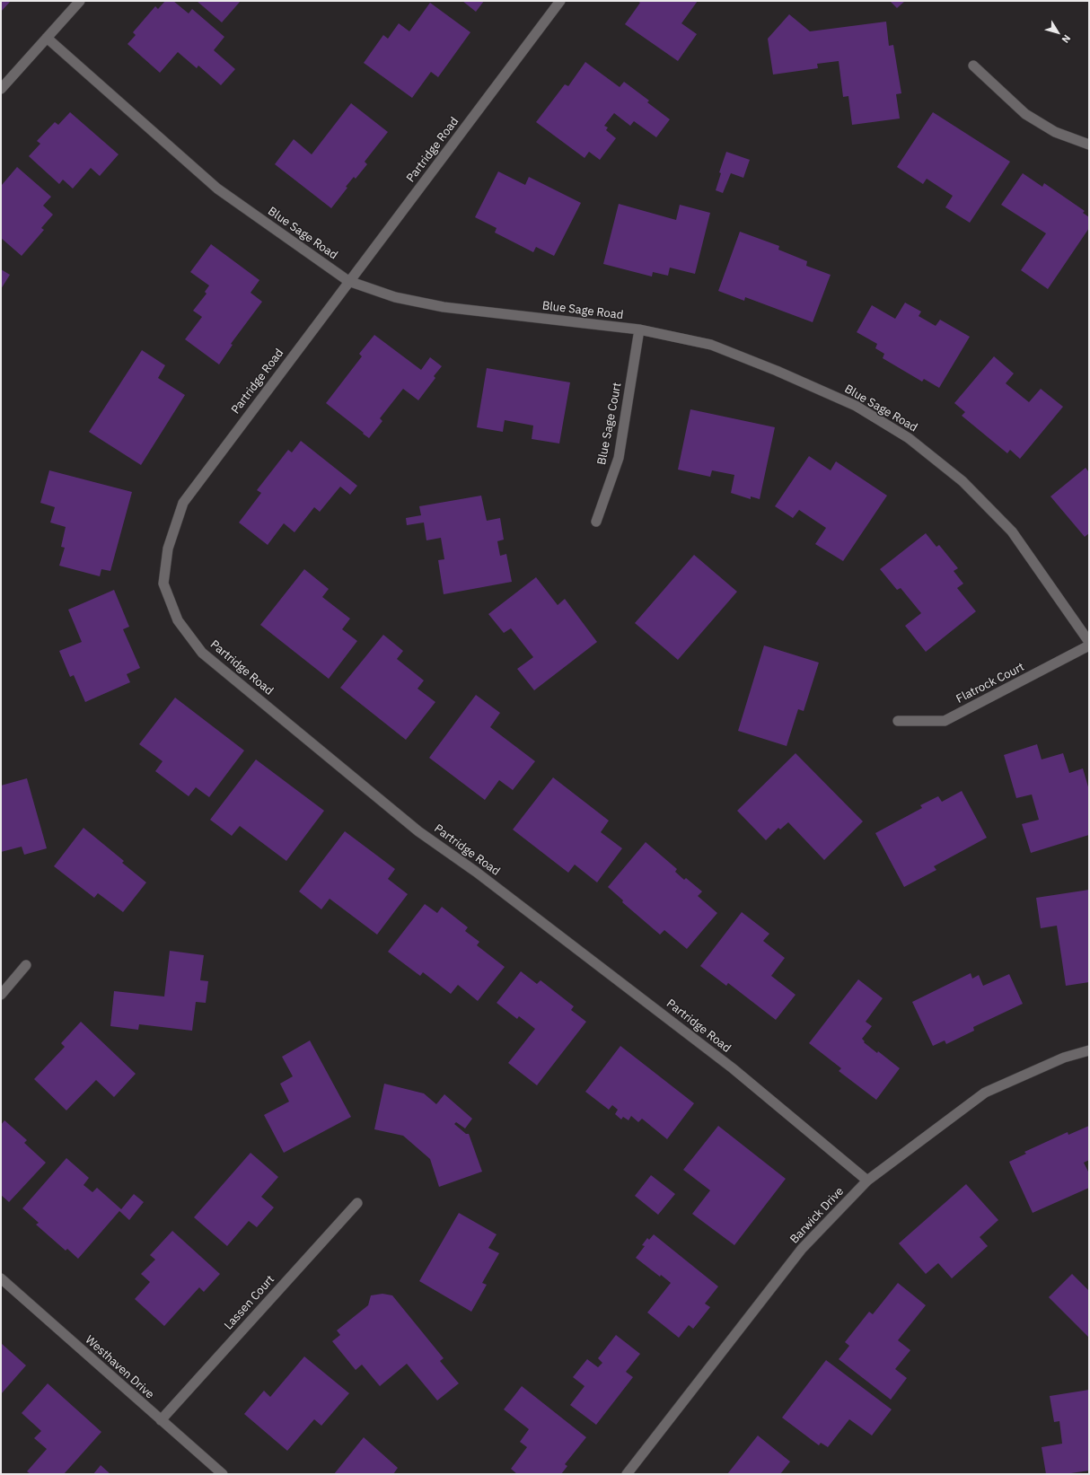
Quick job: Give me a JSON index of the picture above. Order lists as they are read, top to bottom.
{
  "streets": {
    "street": [
      "Partridge Road",
      "Blue Sage Road",
      "Blue Sage Court",
      "Flatrock Court",
      "Barwick Drive",
      "Lassen Court",
      "Westhaven Drive"
    ]
  },
  "crossings": [
    ["Partridge Road", "Blue Sage Road"],
    ["Partridge Road", "Barwick Drive"],
    ["Blue Sage Road", "Blue Sage Court"],
    ["Lassen Court", "Westhaven Drive"]
  ],
  "north": "bottom right"
}
